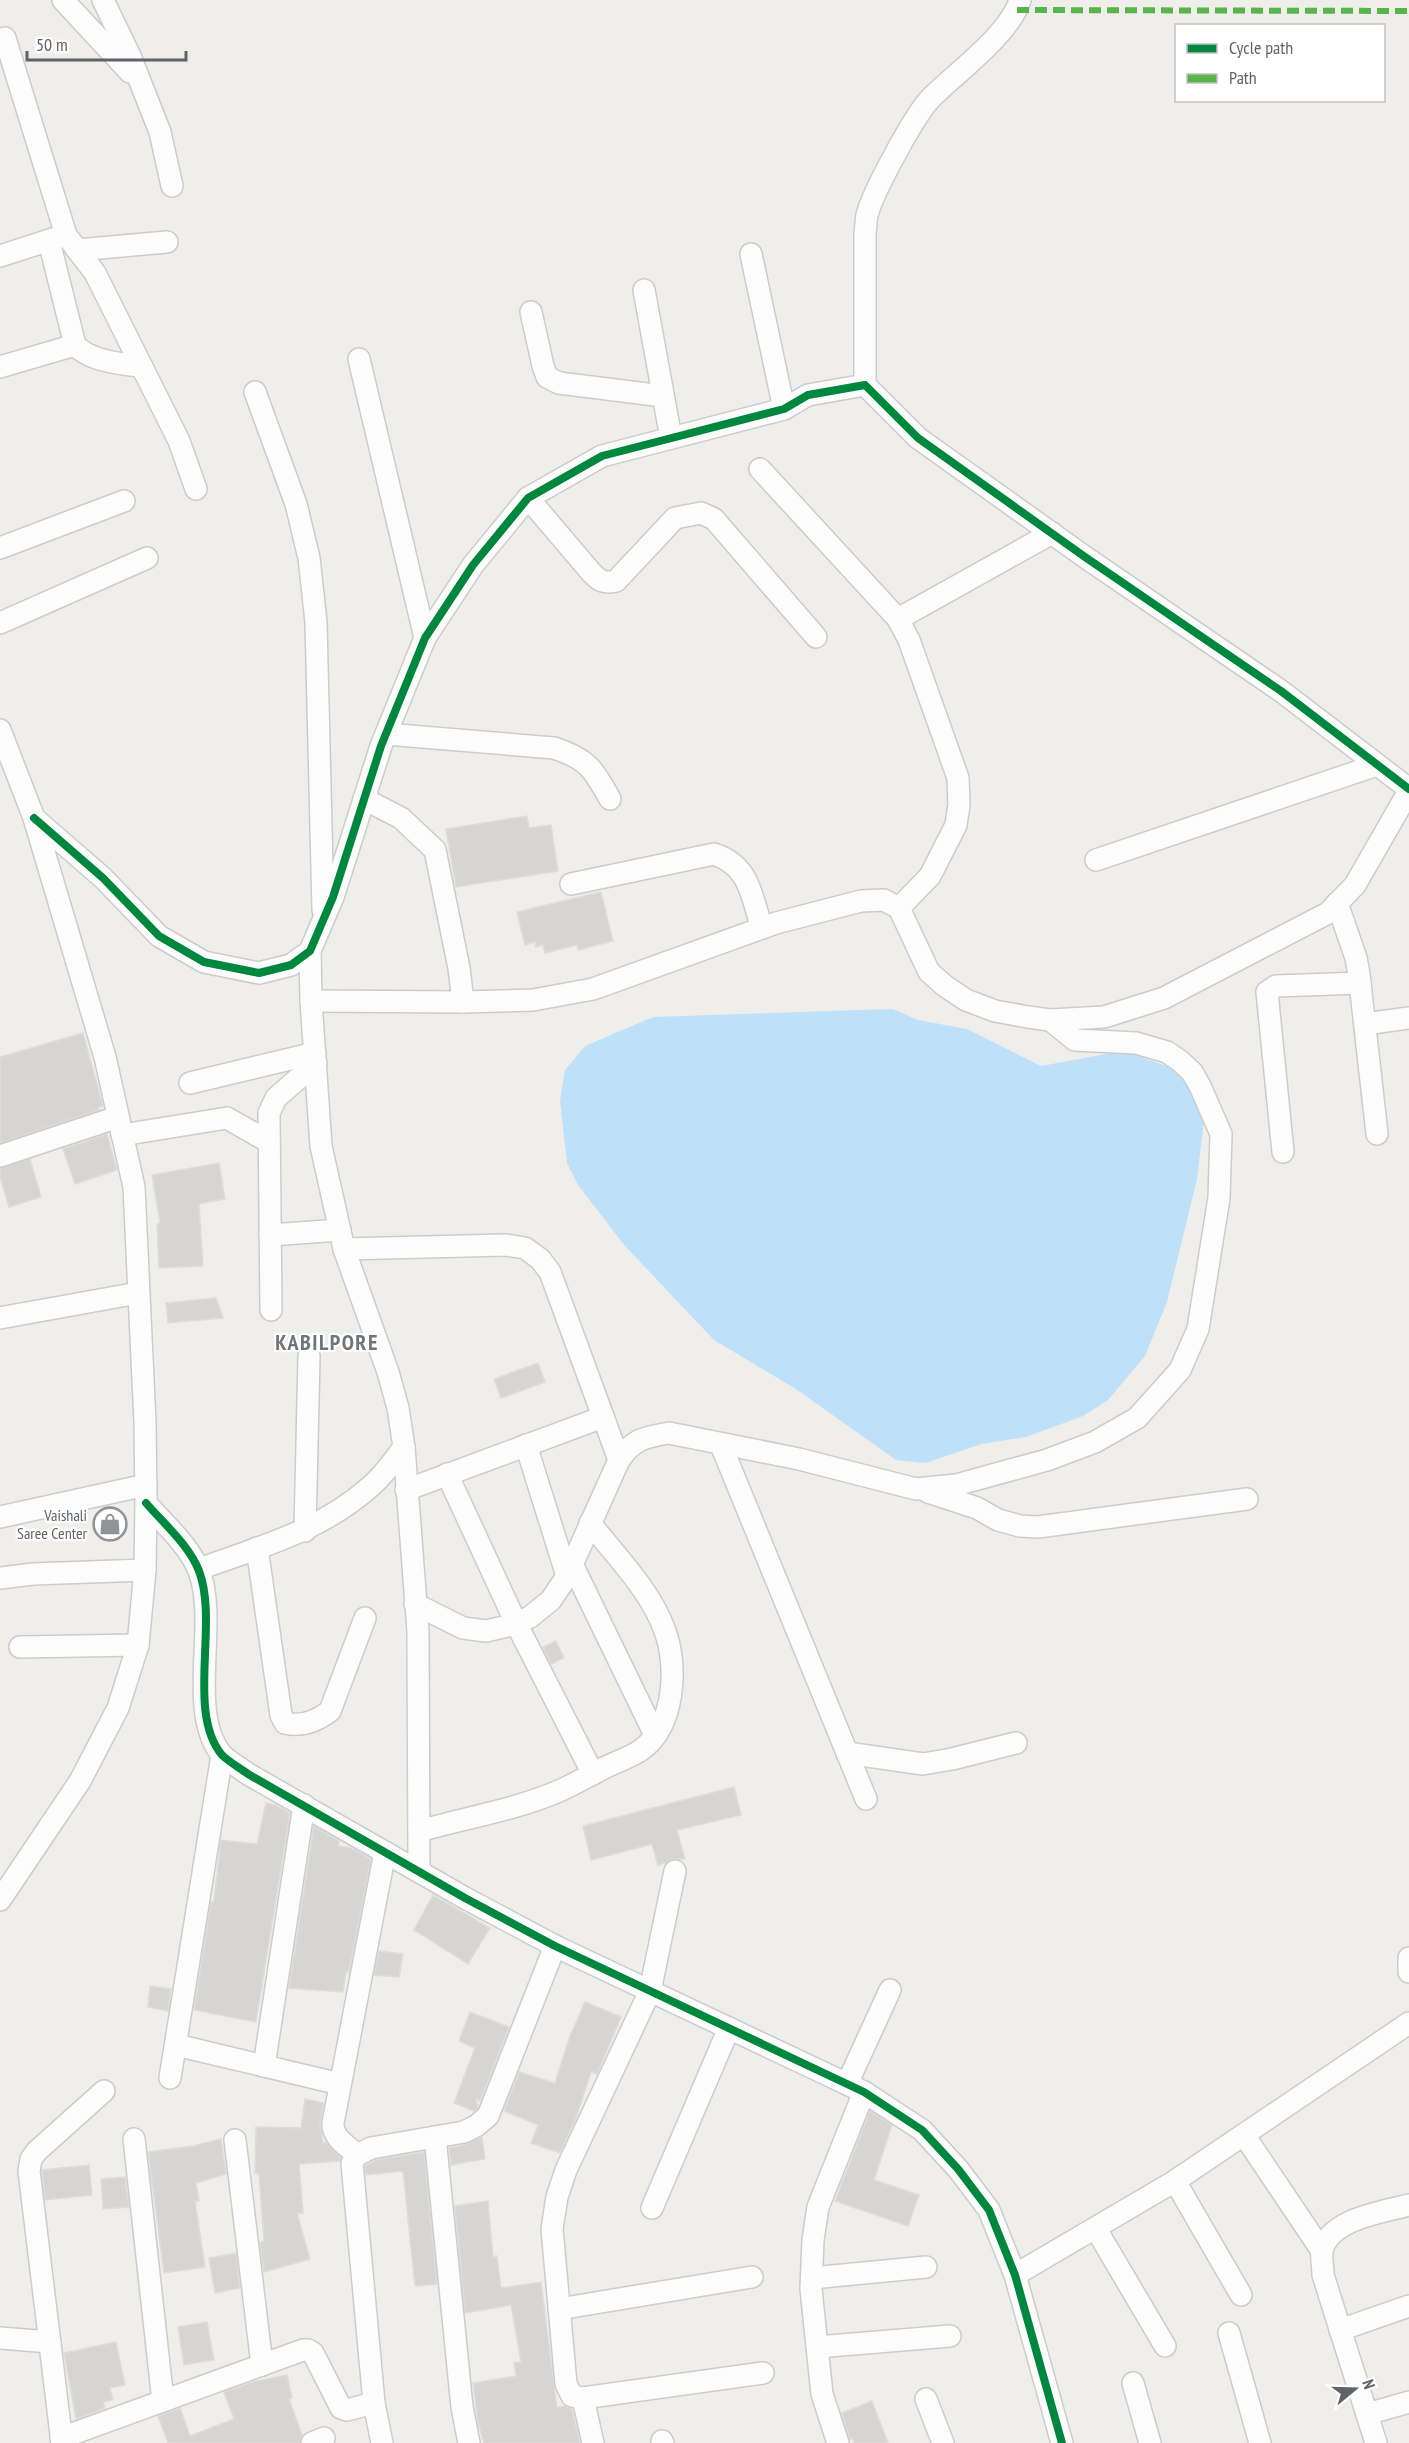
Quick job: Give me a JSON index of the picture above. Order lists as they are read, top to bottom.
{
  "districts": ["KABILPORE"],
  "places": {
    "shop": ["Vaishali Saree Center"]
  },
  "legend": ["Cycle path", "Path"],
  "scale_bar": "50 m",
  "north": "right"
}
